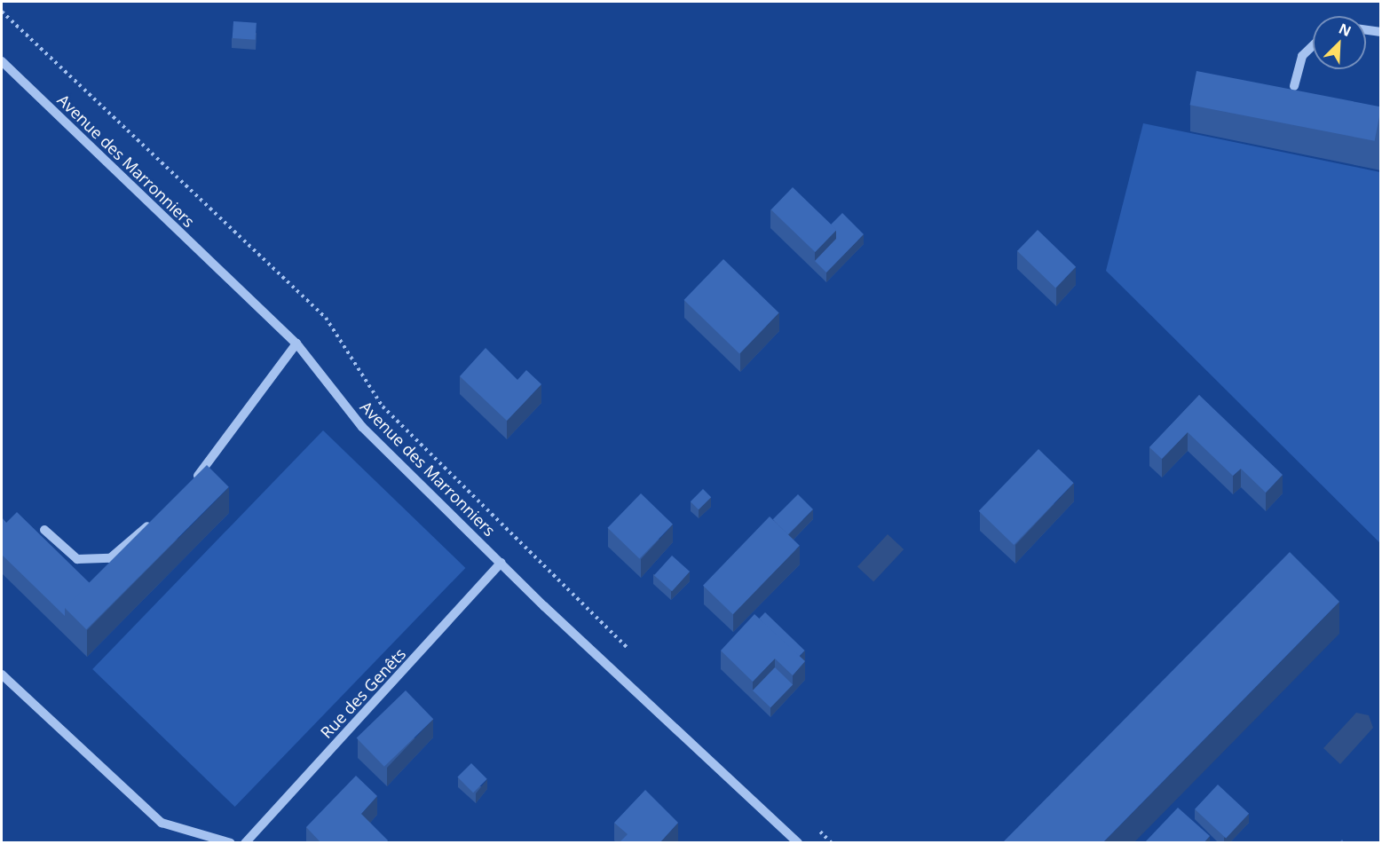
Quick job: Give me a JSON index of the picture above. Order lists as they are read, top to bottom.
{
  "streets": {
    "street": ["Avenue des Marronniers", "Rue des Genêts"]
  },
  "crossings": [
    ["Avenue des Marronniers", "Rue des Genêts"]
  ],
  "north": "top right"
}
